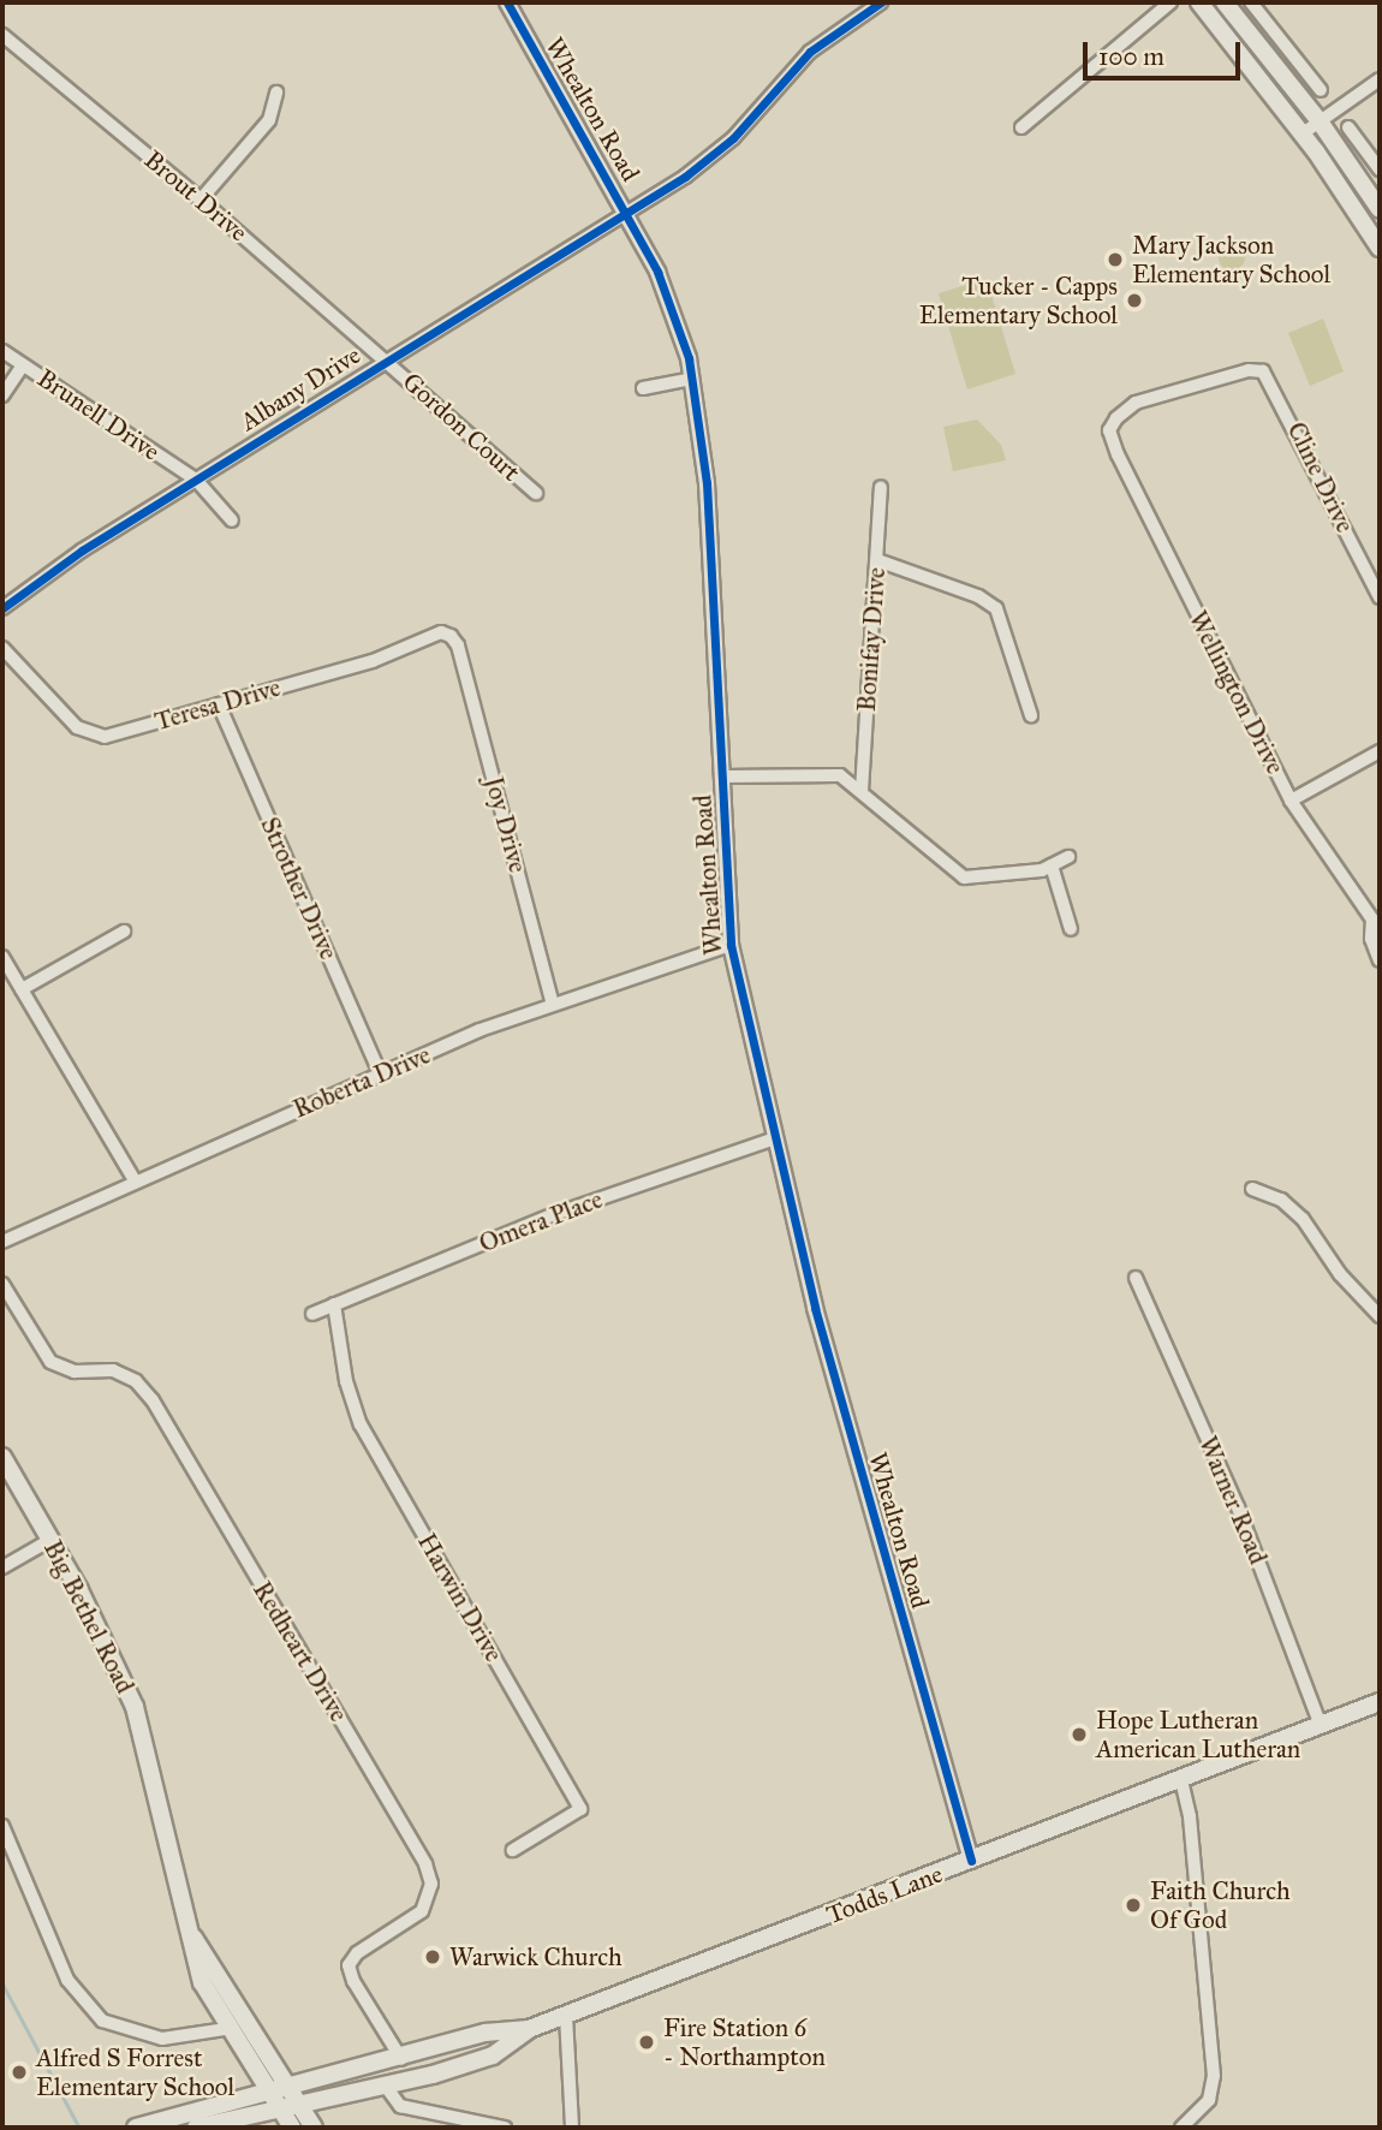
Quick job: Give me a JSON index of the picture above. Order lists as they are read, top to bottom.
{
  "streets": {
    "main road": ["Big Bethel Road", "Todds Lane"],
    "street": [
      "Whealton Road",
      "Brout Drive",
      "Albany Drive",
      "Brunell Drive",
      "Gordon Court",
      "Cline Drive",
      "Bonifay Drive",
      "Wellington Drive",
      "Teresa Drive",
      "Joy Drive",
      "Strother Drive",
      "Roberta Drive",
      "Omera Place",
      "Warner Road",
      "Harwin Drive",
      "Redheart Drive"
    ]
  },
  "crossings": [
    ["Whealton Road", "Albany Drive"],
    ["Whealton Road", "Roberta Drive"],
    ["Whealton Road", "Omera Place"],
    ["Whealton Road", "Todds Lane"],
    ["Brout Drive", "Albany Drive"],
    ["Brout Drive", "Gordon Court"],
    ["Albany Drive", "Brunell Drive"],
    ["Albany Drive", "Gordon Court"],
    ["Cline Drive", "Wellington Drive"],
    ["Teresa Drive", "Joy Drive"],
    ["Teresa Drive", "Strother Drive"],
    ["Joy Drive", "Roberta Drive"],
    ["Strother Drive", "Roberta Drive"],
    ["Omera Place", "Harwin Drive"],
    ["Warner Road", "Todds Lane"],
    ["Big Bethel Road", "Todds Lane"],
    ["Redheart Drive", "Todds Lane"]
  ],
  "places": [
    "Mary Jackson Elementary School",
    "Tucker - Capps Elementary School",
    "Hope Lutheran American Lutheran",
    "Faith Church Of God",
    "Warwick Church",
    "Fire Station 6 - Northampton",
    "Alfred S Forrest Elementary School"
  ],
  "scale_bar": "100 m"
}
